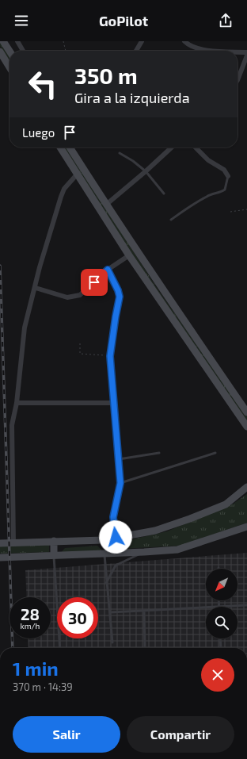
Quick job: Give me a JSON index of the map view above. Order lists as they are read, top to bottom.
{
  "north": "bottom left",
  "page": {
    "header": "GoPilot",
    "turn": ["350 m", "Gira a la izquierda"],
    "then": "Luego",
    "speed": "28 km/h",
    "limit": "30",
    "heading": ["1 min", "370 m · 14:39"],
    "buttons": ["Salir", "Compartir"]
  }
}
